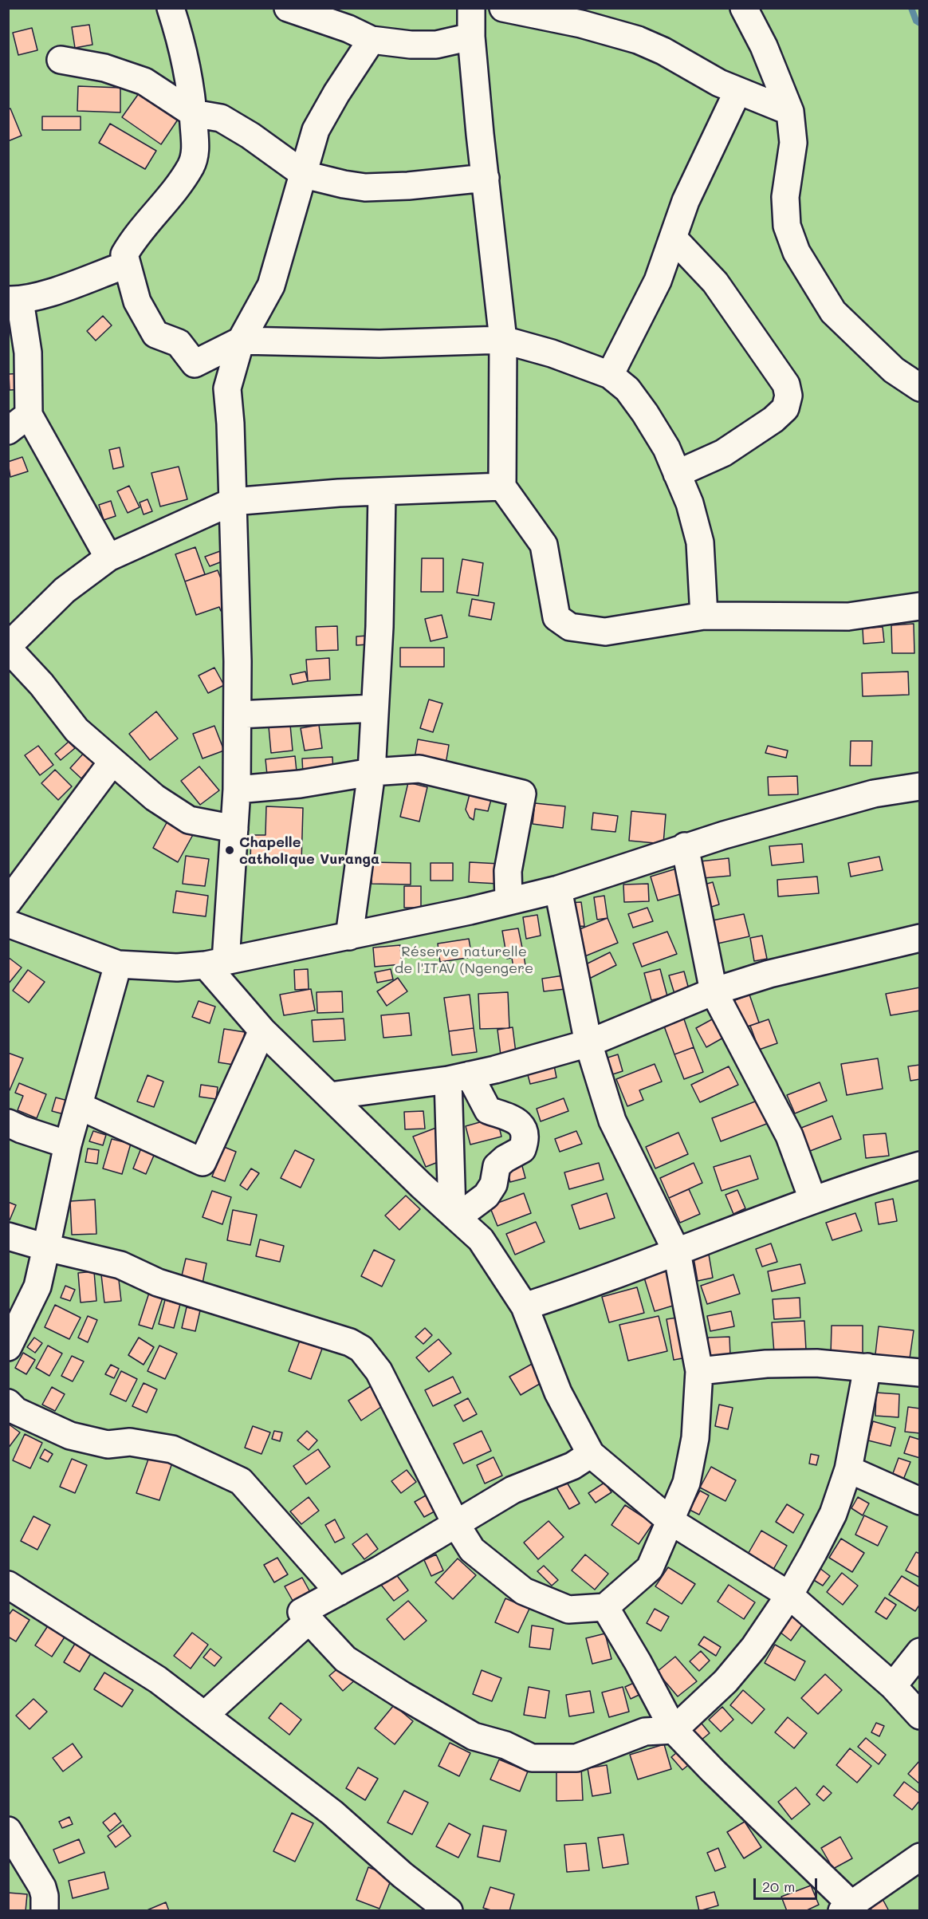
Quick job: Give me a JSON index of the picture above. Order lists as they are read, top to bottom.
{
  "parks": ["Réserve naturelle de l'ITAV (Ngengere"],
  "places": ["Chapelle catholique Vuranga"],
  "scale_bar": "20 m"
}
